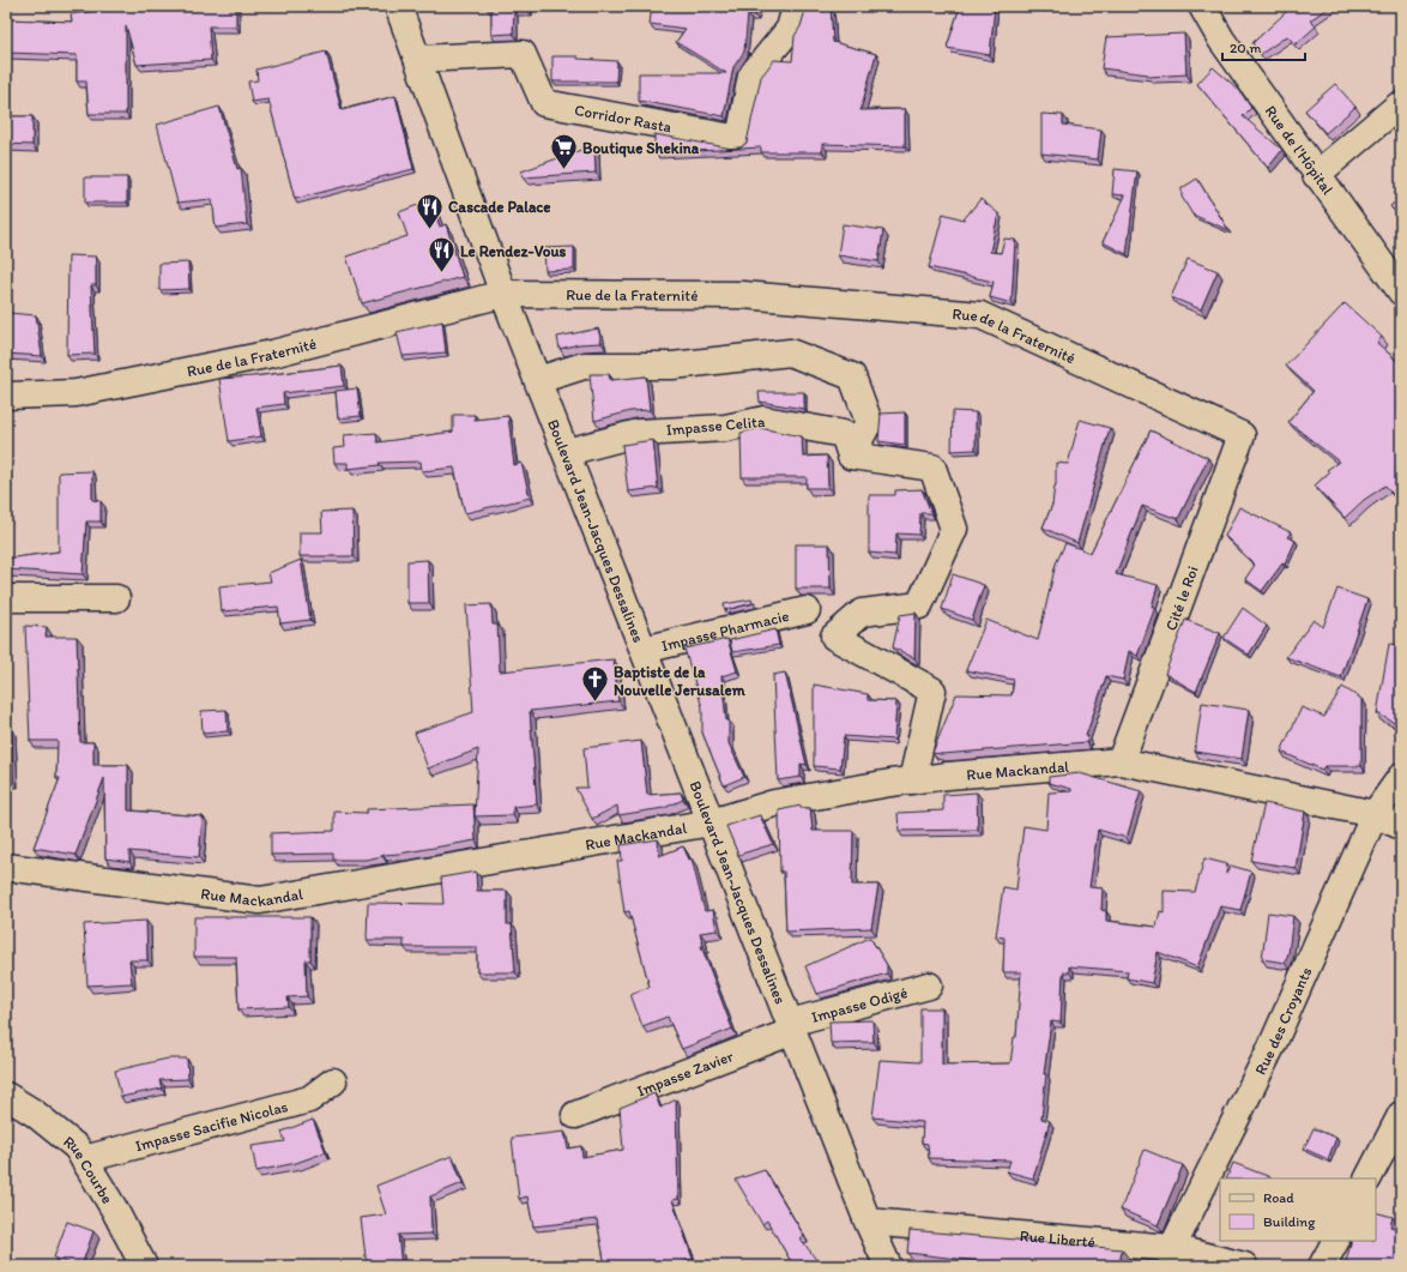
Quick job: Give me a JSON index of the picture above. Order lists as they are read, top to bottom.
{
  "streets": {
    "street": [
      "Corridor Rasta",
      "Rue de l'Hôpital",
      "Rue de la Fraternité",
      "Impasse Celita",
      "Boulevard Jean-Jacques Dessalines",
      "Cité le Roi",
      "Impasse Pharmacie",
      "Rue Mackandal",
      "Impasse Odigé",
      "Rue des Croyants",
      "Impasse Zavier",
      "Impasse Sacifie Nicolas",
      "Rue Courbe",
      "Rue Liberté"
    ]
  },
  "crossings": [
    ["Corridor Rasta", "Boulevard Jean-Jacques Dessalines"],
    ["Rue de la Fraternité", "Boulevard Jean-Jacques Dessalines"],
    ["Rue de la Fraternité", "Cité le Roi"],
    ["Impasse Celita", "Boulevard Jean-Jacques Dessalines"],
    ["Boulevard Jean-Jacques Dessalines", "Impasse Pharmacie"],
    ["Boulevard Jean-Jacques Dessalines", "Rue Mackandal"],
    ["Boulevard Jean-Jacques Dessalines", "Impasse Odigé"],
    ["Boulevard Jean-Jacques Dessalines", "Impasse Zavier"],
    ["Boulevard Jean-Jacques Dessalines", "Rue Liberté"],
    ["Cité le Roi", "Rue Mackandal"],
    ["Rue Mackandal", "Rue des Croyants"],
    ["Impasse Odigé", "Impasse Zavier"],
    ["Rue des Croyants", "Rue Liberté"],
    ["Impasse Sacifie Nicolas", "Rue Courbe"]
  ],
  "places": {
    "supermarket": ["Boutique Shekina"],
    "restaurant": ["Cascade Palace", "Le Rendez-Vous"],
    "church": ["Baptiste de la Nouvelle Jerusalem"]
  },
  "legend": ["Road", "Building"],
  "scale_bar": "20 m"
}
